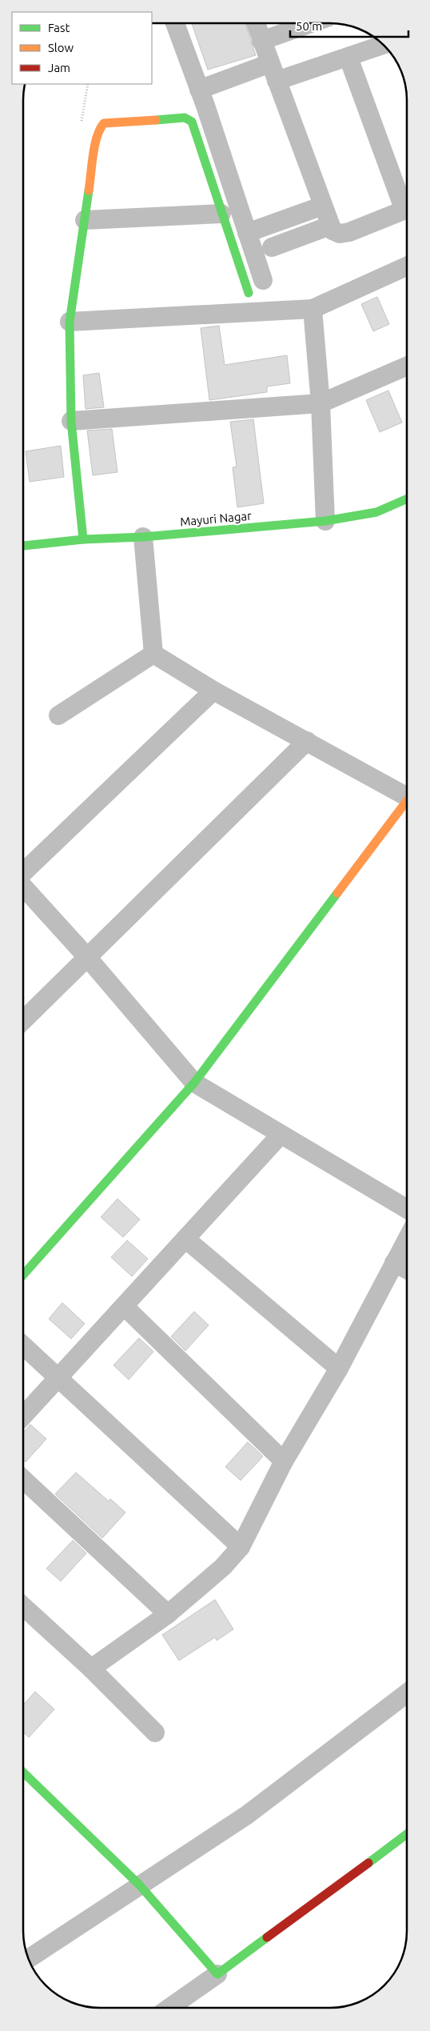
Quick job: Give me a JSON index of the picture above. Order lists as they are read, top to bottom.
{
  "streets": {
    "street": ["Mayuri Nagar"]
  },
  "legend": ["Fast", "Slow", "Jam"],
  "scale_bar": "50 m"
}
